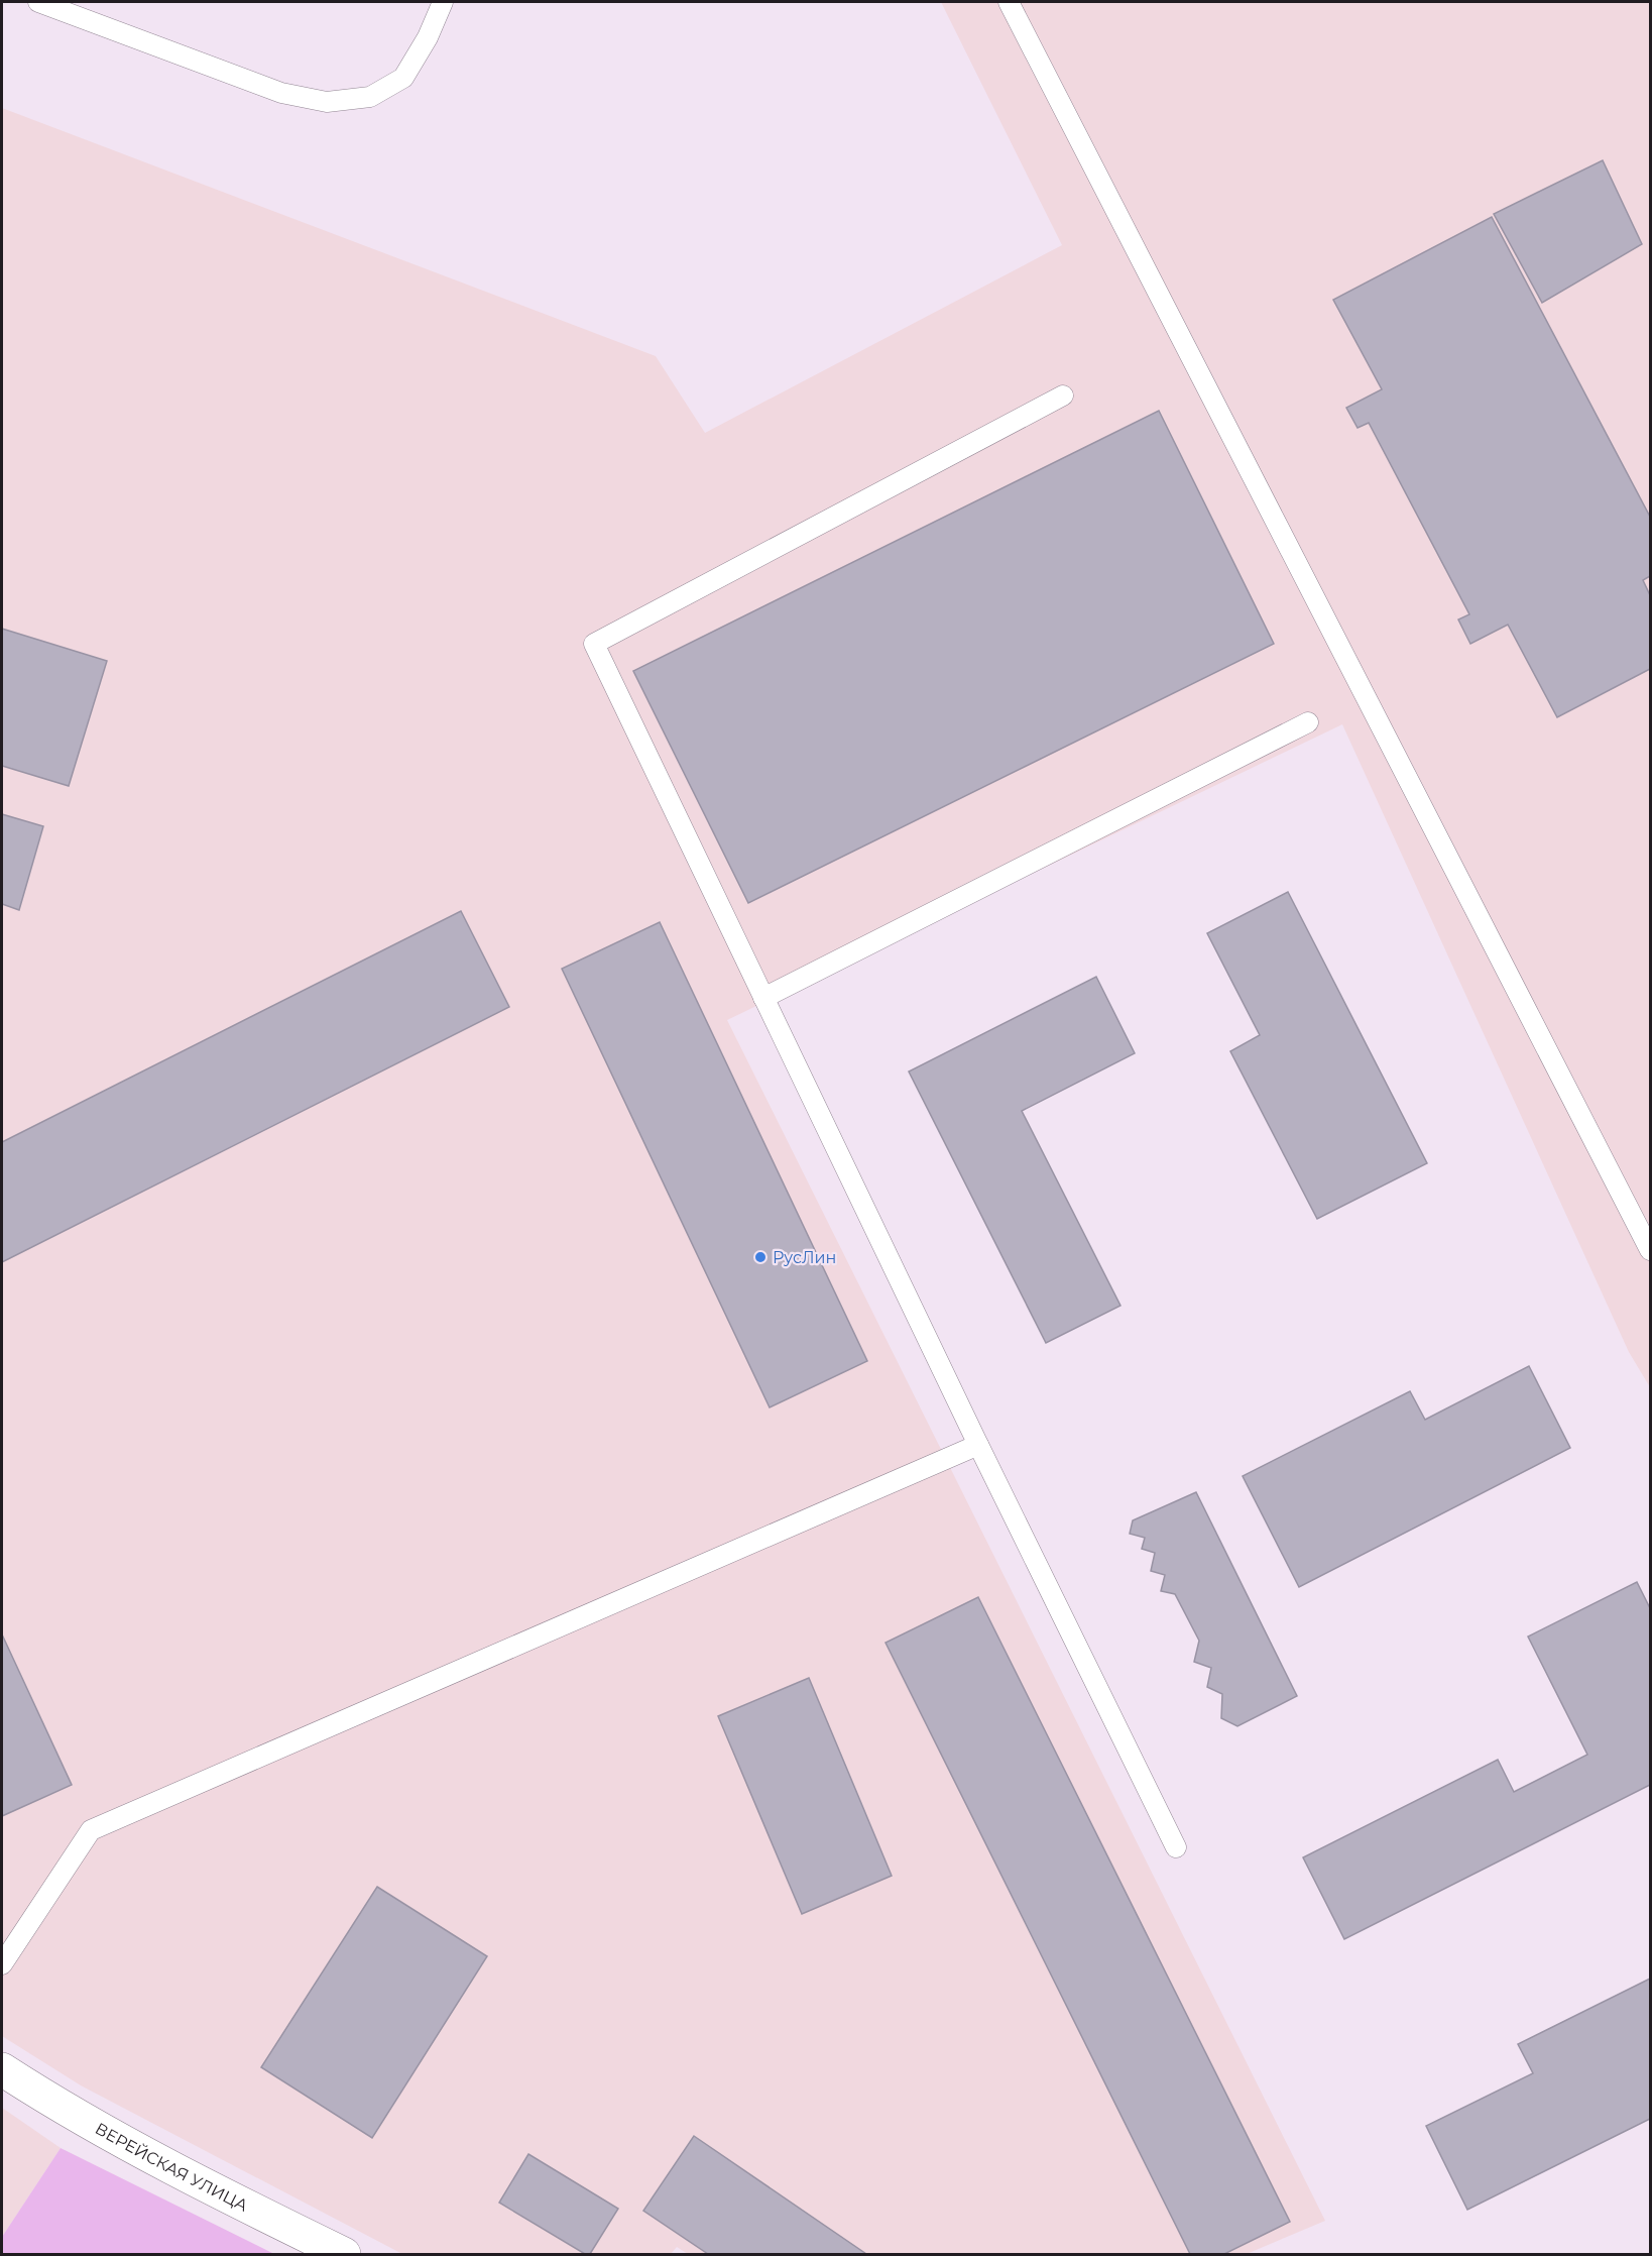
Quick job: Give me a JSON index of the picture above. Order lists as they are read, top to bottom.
{
  "streets": {
    "street": ["ВЕРЕЙСКАЯ УЛИЦА"]
  },
  "places": ["РусЛин"]
}
